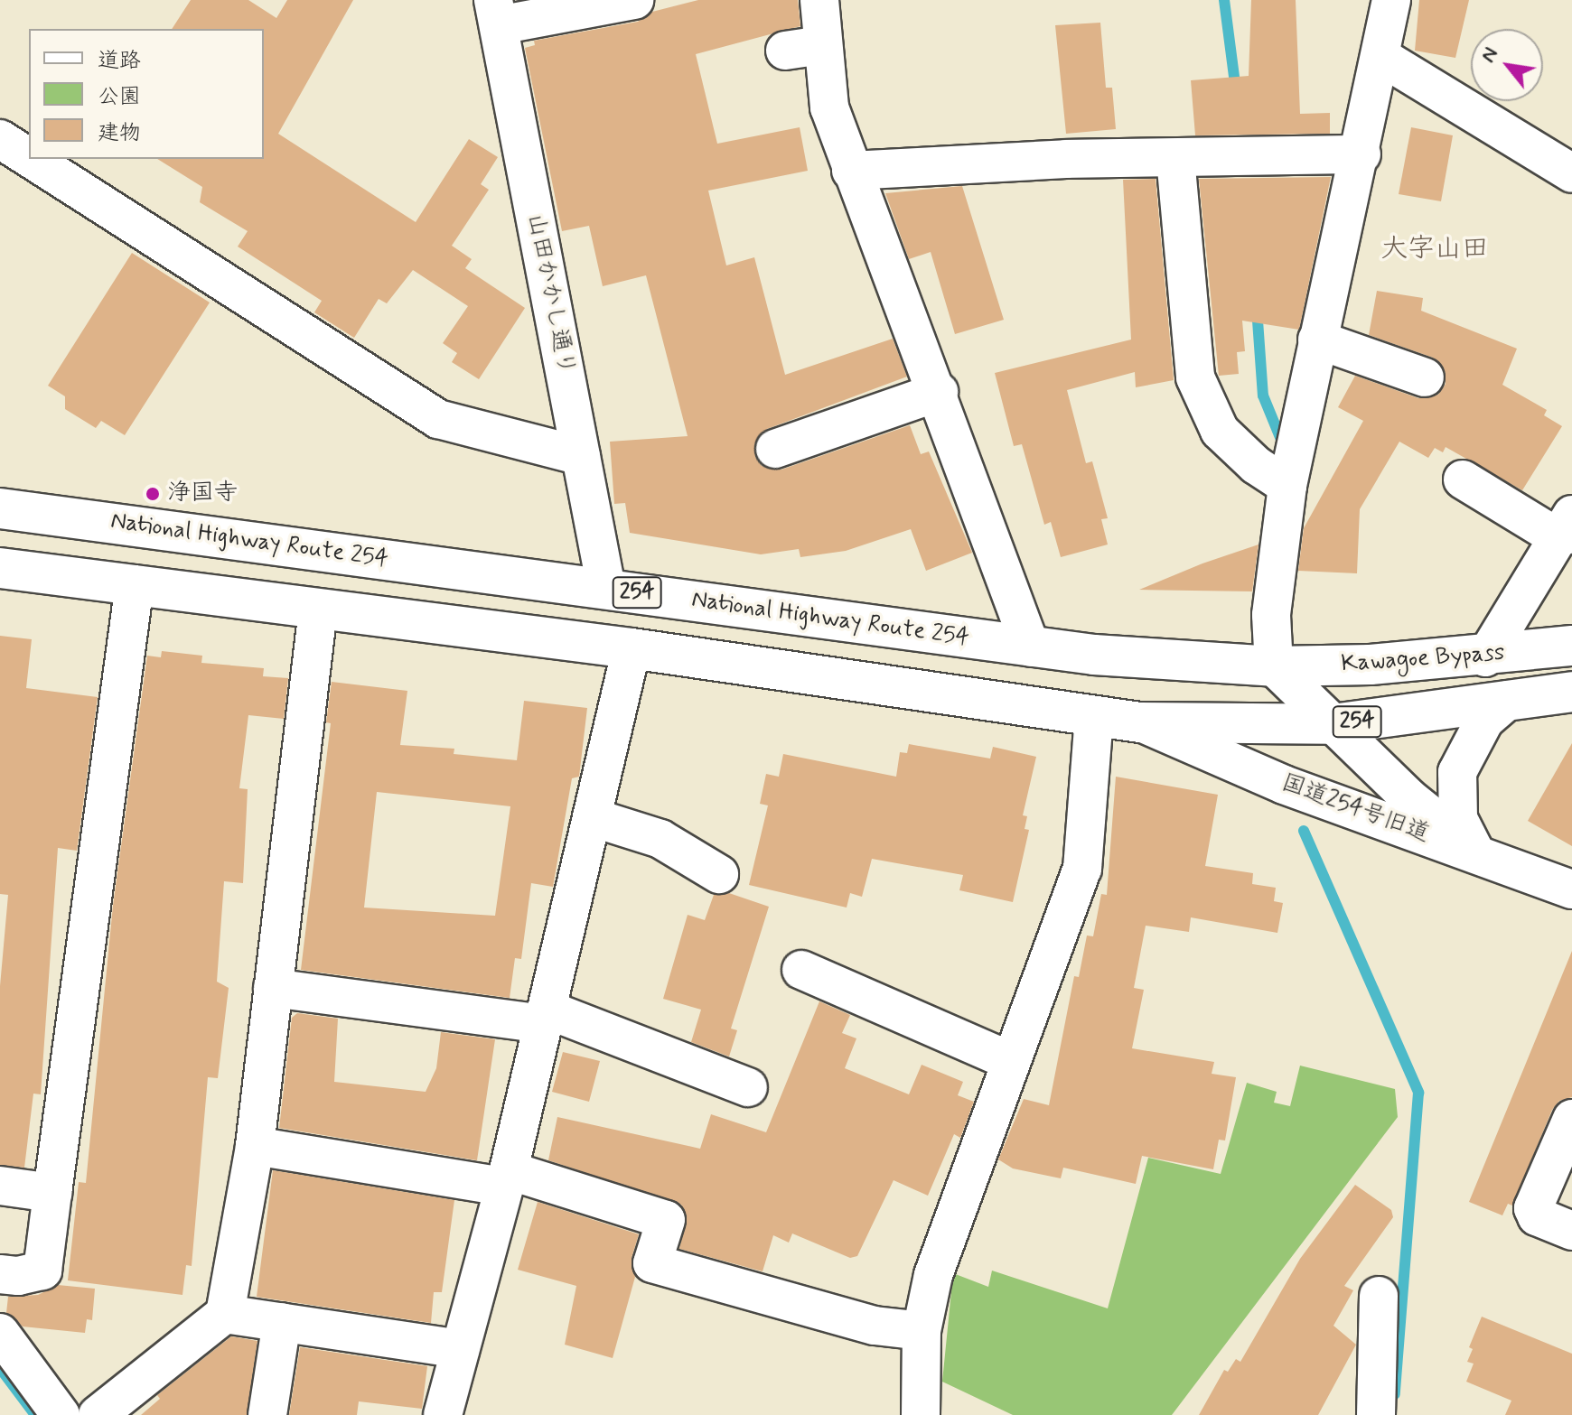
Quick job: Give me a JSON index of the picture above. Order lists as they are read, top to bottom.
{
  "streets": {
    "highway": ["National Highway Route 254", "254", "Kawagoe Bypass"],
    "street": ["山田かかし通り", "国道254号旧道"]
  },
  "crossings": [
    ["山田かかし通り", "National Highway Route 254"],
    ["National Highway Route 254", "Kawagoe Bypass"],
    ["254", "Kawagoe Bypass"],
    ["254", "国道254号旧道"],
    ["Kawagoe Bypass", "国道254号旧道"]
  ],
  "districts": ["大字山田"],
  "places": ["浄国寺"],
  "legend": ["道路", "公園", "建物"],
  "north": "top left"
}
